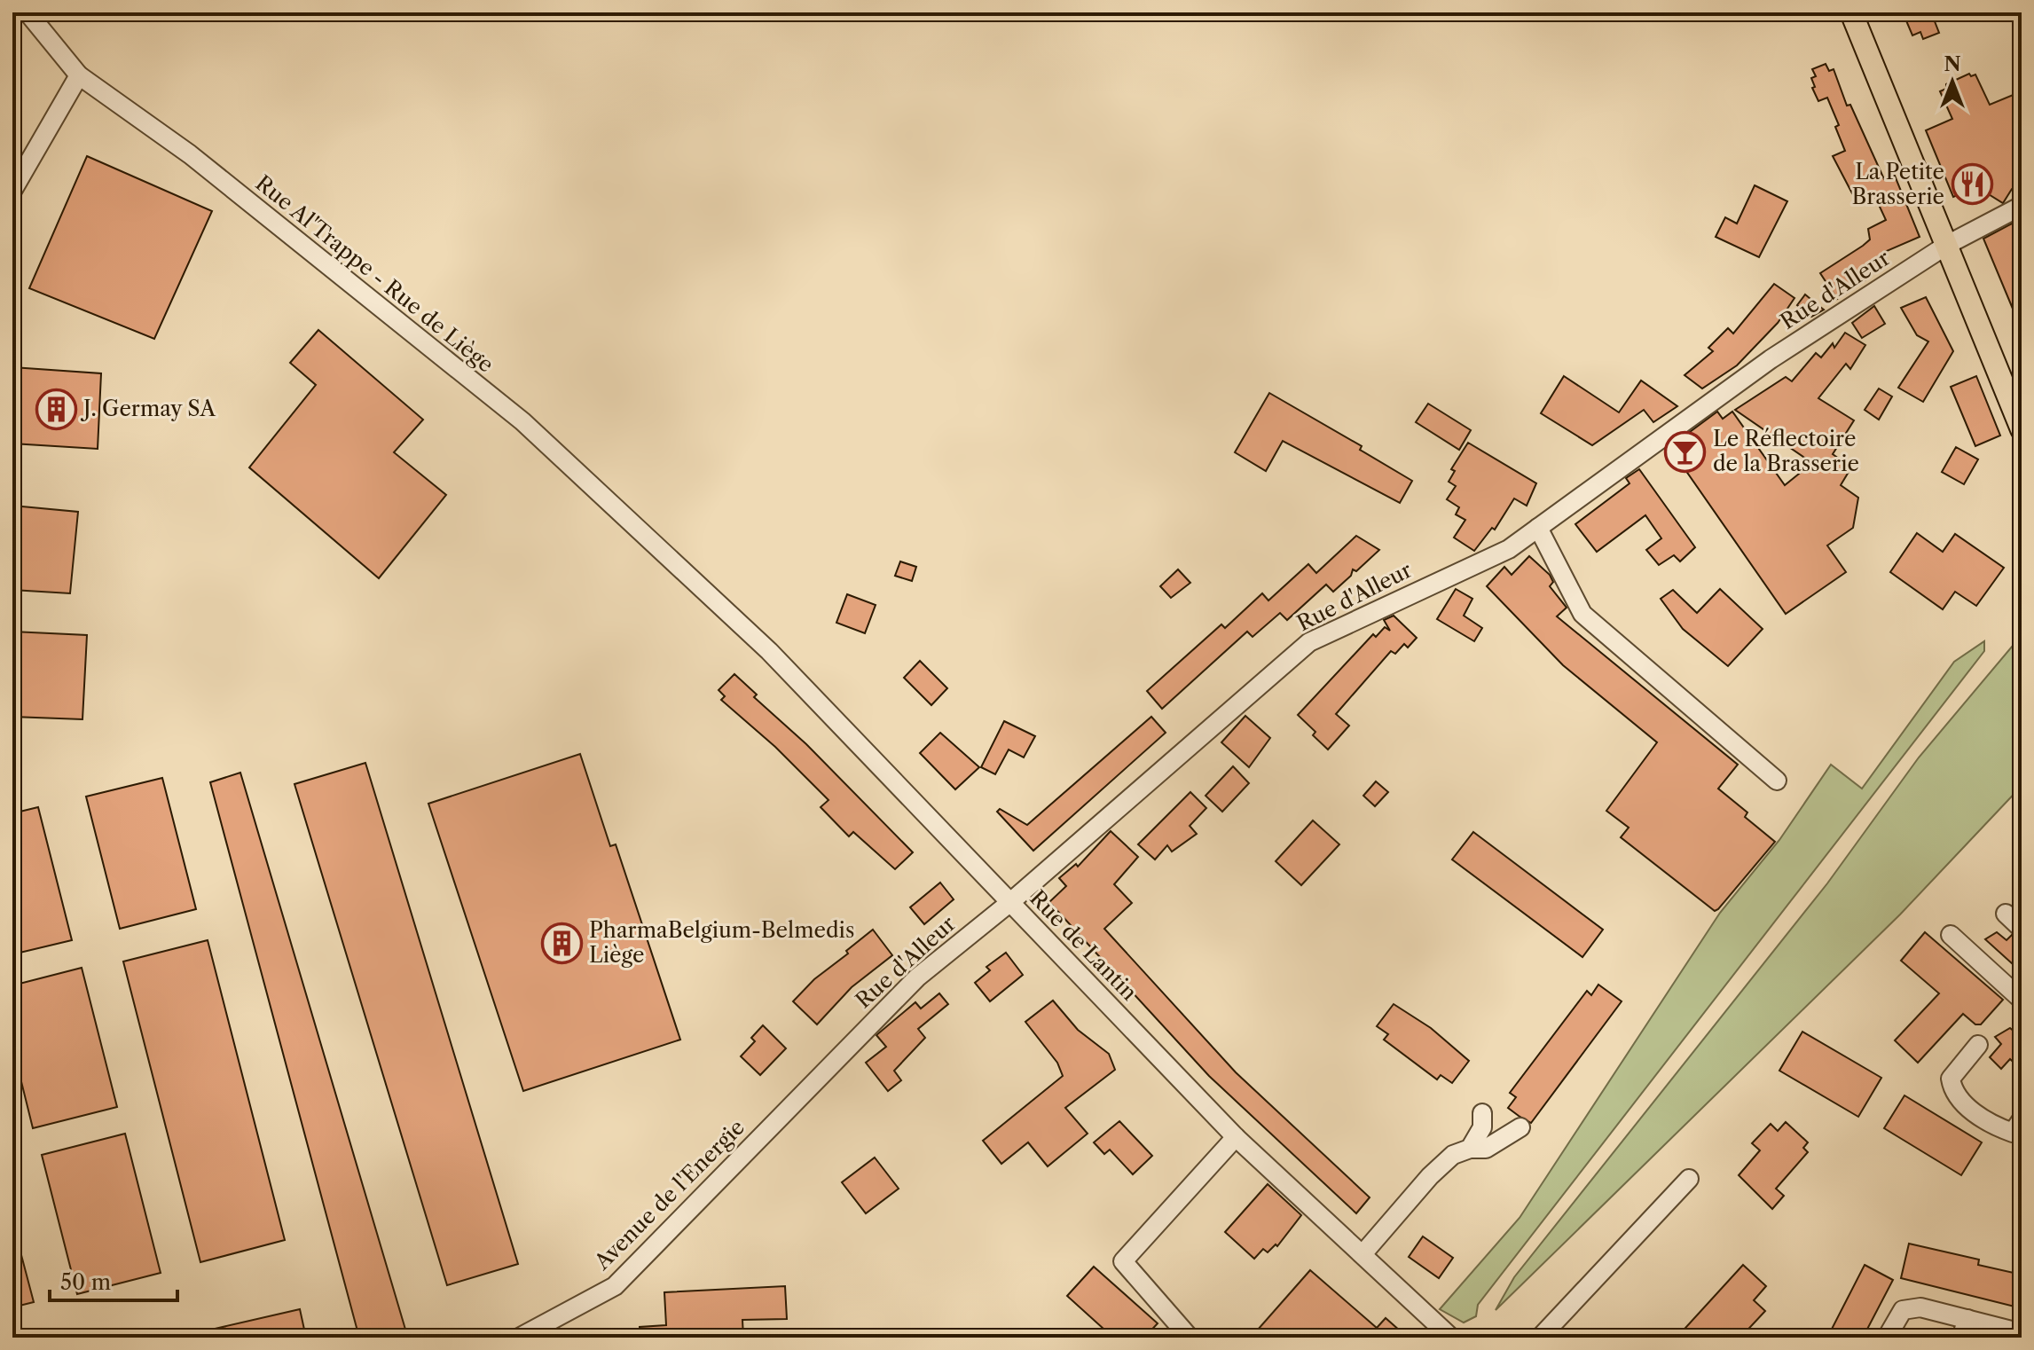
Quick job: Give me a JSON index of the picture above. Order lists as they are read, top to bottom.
{
  "streets": {
    "street": [
      "Rue Al'Trappe - Rue de Liège",
      "Rue d'Alleur",
      "Rue de Lantin",
      "Avenue de l'Energie"
    ]
  },
  "crossings": [
    ["Rue Al'Trappe - Rue de Liège", "Rue de Lantin"],
    ["Rue d'Alleur", "Rue de Lantin"],
    ["Rue d'Alleur", "Avenue de l'Energie"]
  ],
  "places": {
    "restaurant": ["La Petite Brasserie"],
    "building": ["J. Germay SA", "PharmaBelgium-Belmedis Liège"],
    "bar": ["Le Réflectoire de la Brasserie"]
  },
  "scale_bar": "50 m",
  "north": "top"
}
